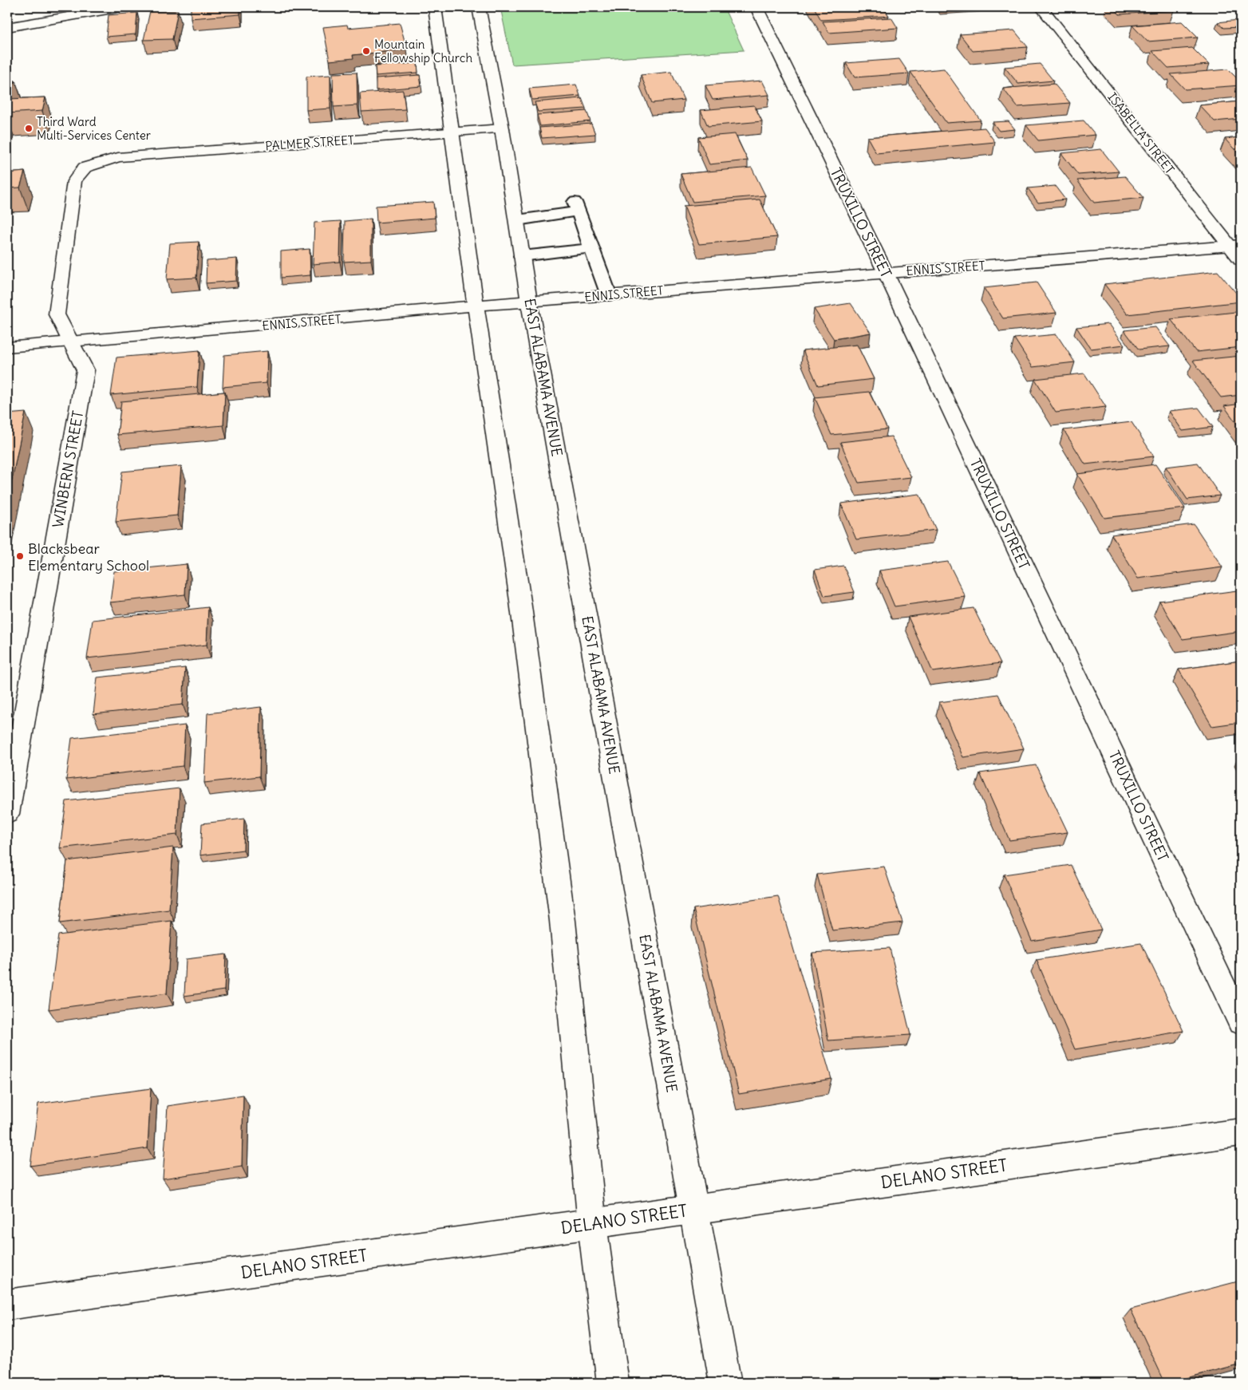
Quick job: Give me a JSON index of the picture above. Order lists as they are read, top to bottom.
{
  "streets": {
    "street": [
      "ISABELLA STREET",
      "PALMER STREET",
      "TRUXILLO STREET",
      "ENNIS STREET",
      "EAST ALABAMA AVENUE",
      "WINBERN STREET",
      "DELANO STREET"
    ]
  },
  "crossings": [
    ["ISABELLA STREET", "ENNIS STREET"],
    ["PALMER STREET", "EAST ALABAMA AVENUE"],
    ["PALMER STREET", "WINBERN STREET"],
    ["TRUXILLO STREET", "ENNIS STREET"],
    ["ENNIS STREET", "EAST ALABAMA AVENUE"],
    ["ENNIS STREET", "WINBERN STREET"],
    ["EAST ALABAMA AVENUE", "DELANO STREET"]
  ],
  "places": ["Mountain Fellowship Church", "Third Ward Multi-Services Center", "Blacksbear Elementary School"]
}
